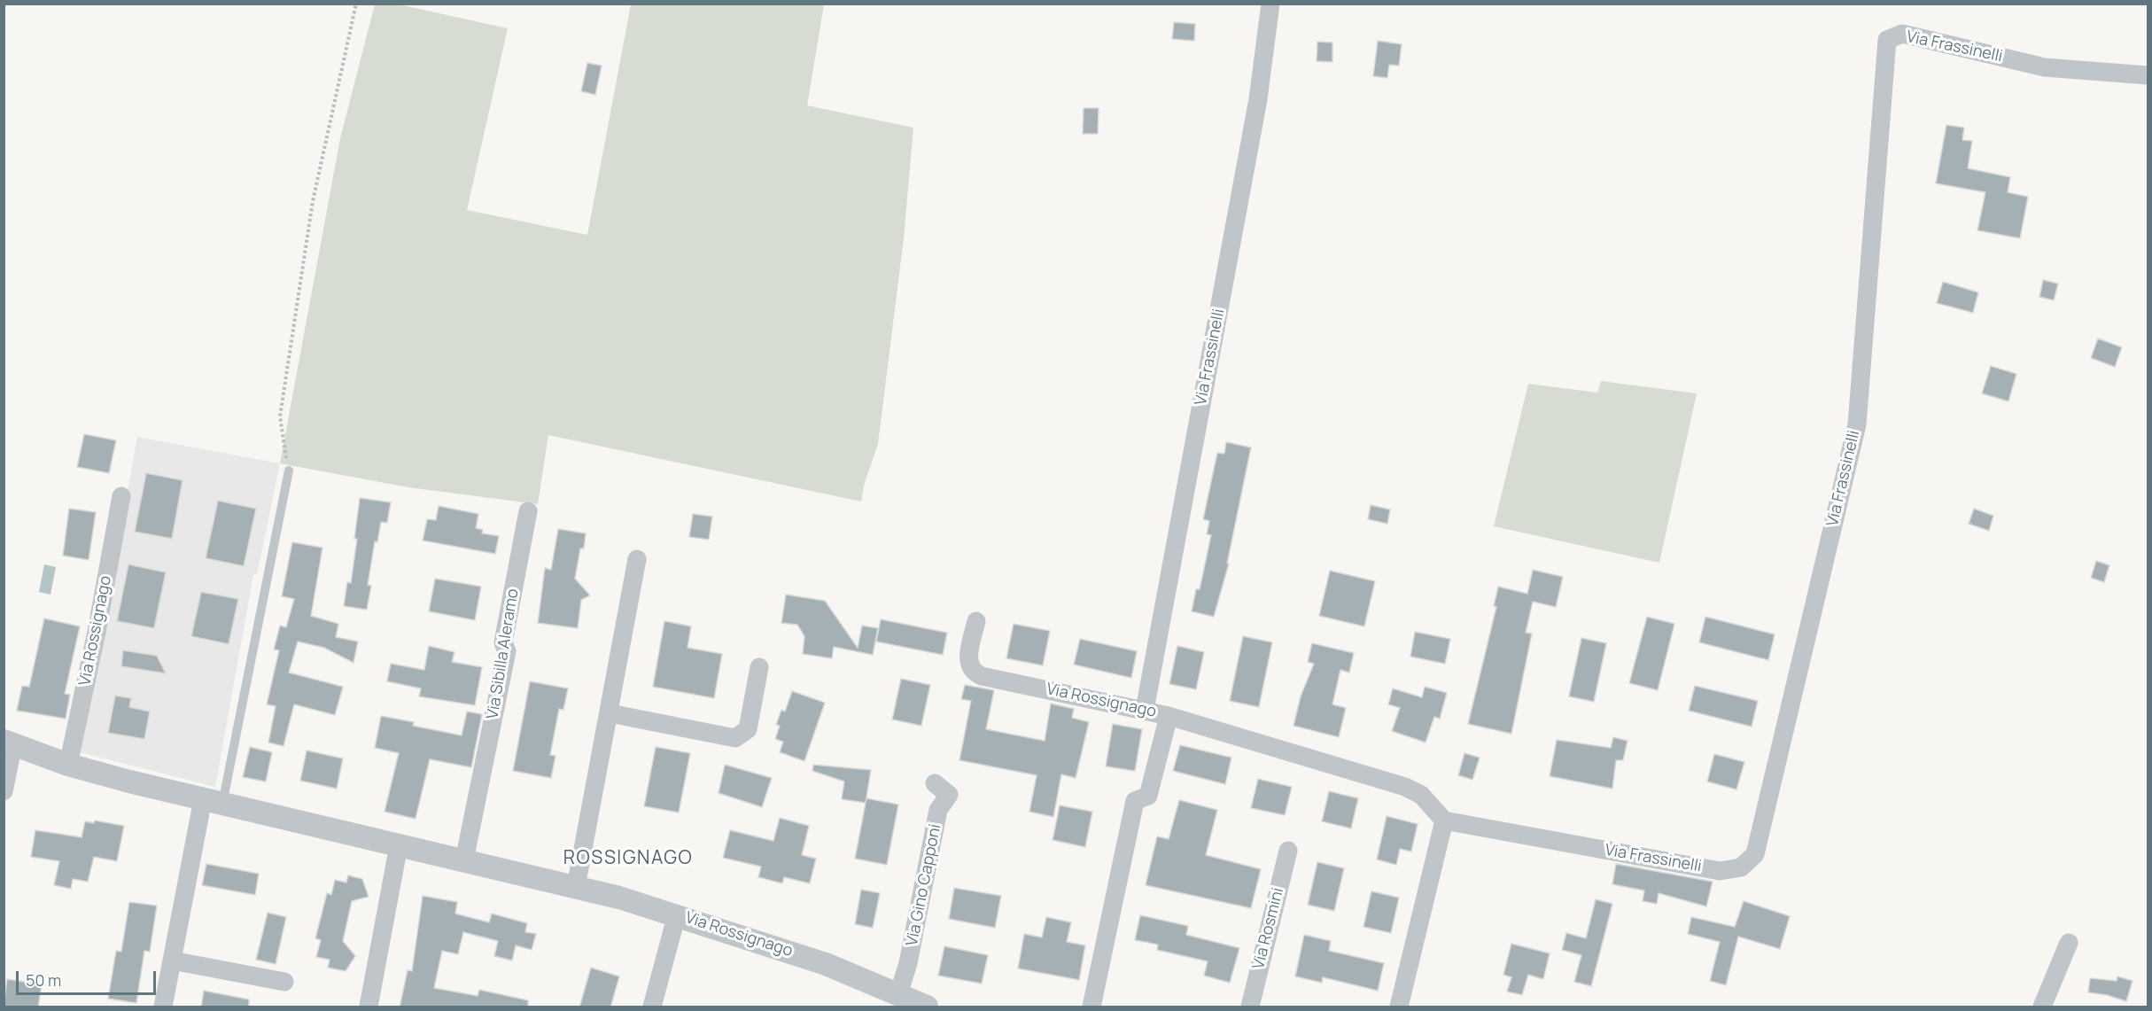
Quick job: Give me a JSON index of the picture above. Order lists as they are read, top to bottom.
{
  "streets": {
    "street": [
      "Via Frassinelli",
      "Via Rossignago",
      "Via Sibilla Aleramo",
      "Via Gino Capponi",
      "Via Rosmini"
    ]
  },
  "crossings": [
    ["Via Frassinelli", "Via Rossignago"],
    ["Via Rossignago", "Via Sibilla Aleramo"],
    ["Via Rossignago", "Via Gino Capponi"]
  ],
  "districts": ["ROSSIGNAGO"],
  "scale_bar": "50 m"
}
